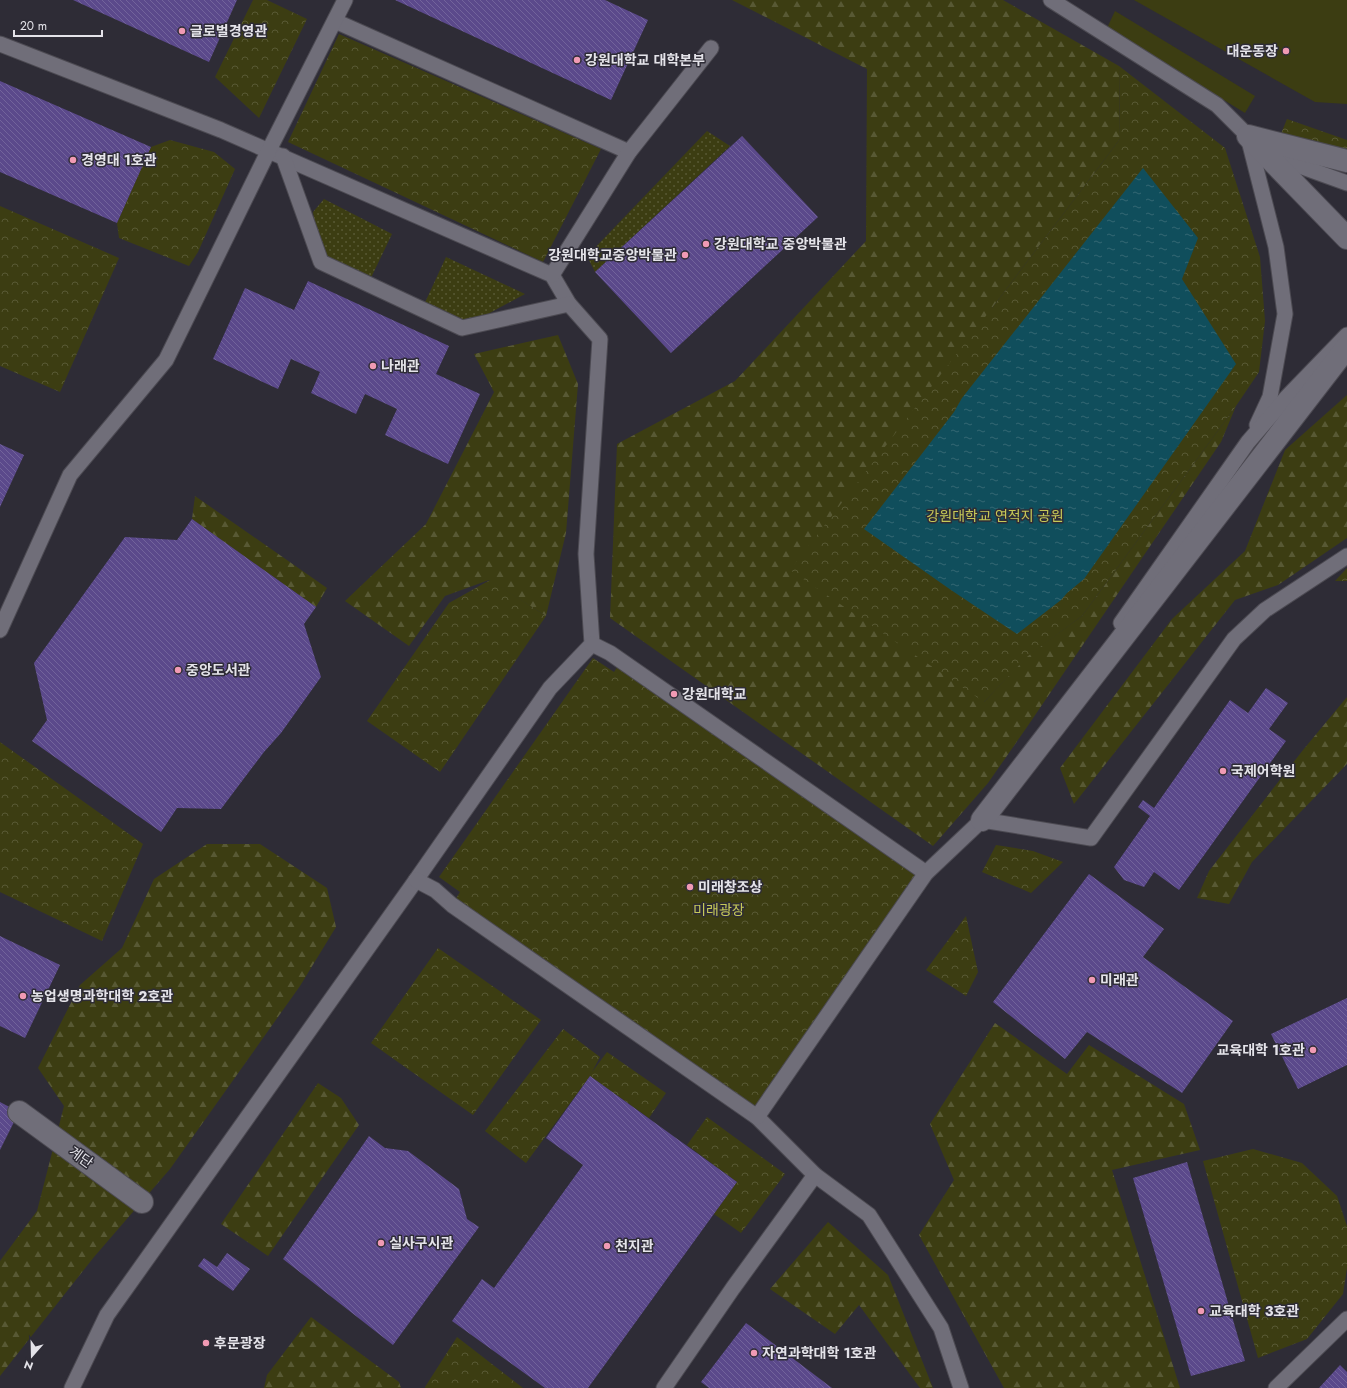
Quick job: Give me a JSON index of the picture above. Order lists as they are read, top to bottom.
{
  "streets": {
    "street": ["계단"]
  },
  "parks": ["강원대학교 연적지 공원", "미래광장"],
  "places": [
    "글로벌경영관",
    "대운동장",
    "강원대학교 대학본부",
    "경영대 1호관",
    "강원대학교 중앙박물관",
    "강원대학교중앙박물관",
    "나래관",
    "중앙도서관",
    "강원대학교",
    "국제어학원",
    "미래창조상",
    "미래관",
    "농업생명과학대학 2호관",
    "교육대학 1호관",
    "실사구시관",
    "천지관",
    "교육대학 3호관",
    "후문광장",
    "자연과학대학 1호관"
  ],
  "scale_bar": "20 m",
  "north": "bottom"
}
